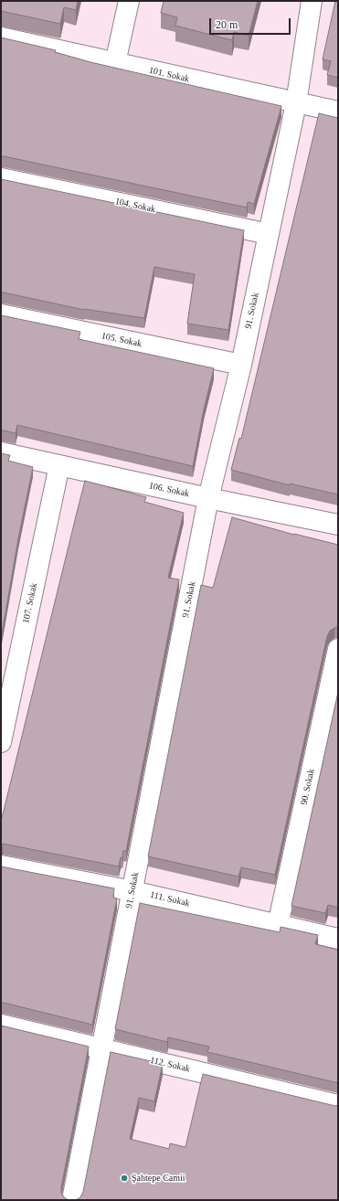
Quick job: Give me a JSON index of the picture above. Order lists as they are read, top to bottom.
{
  "streets": {
    "street": [
      "101. Sokak",
      "104. Sokak",
      "91. Sokak",
      "105. Sokak",
      "106. Sokak",
      "107. Sokak",
      "90. Sokak",
      "111. Sokak",
      "112. Sokak"
    ]
  },
  "crossings": [
    ["101. Sokak", "91. Sokak"],
    ["104. Sokak", "91. Sokak"],
    ["91. Sokak", "105. Sokak"],
    ["91. Sokak", "106. Sokak"],
    ["91. Sokak", "111. Sokak"],
    ["91. Sokak", "112. Sokak"],
    ["106. Sokak", "107. Sokak"],
    ["90. Sokak", "111. Sokak"]
  ],
  "places": ["Şahtepe Camii"],
  "scale_bar": "20 m"
}
